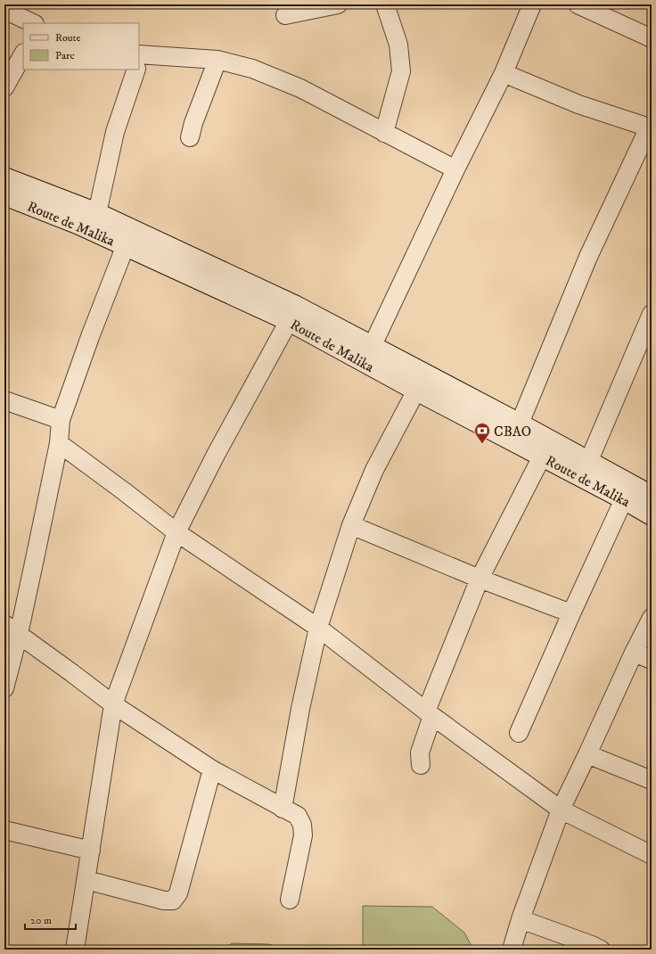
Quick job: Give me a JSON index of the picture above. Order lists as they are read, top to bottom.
{
  "streets": {
    "main road": ["Route de Malika"]
  },
  "places": {
    "bank": ["CBAO"]
  },
  "legend": ["Route", "Parc"],
  "scale_bar": "20 m"
}
